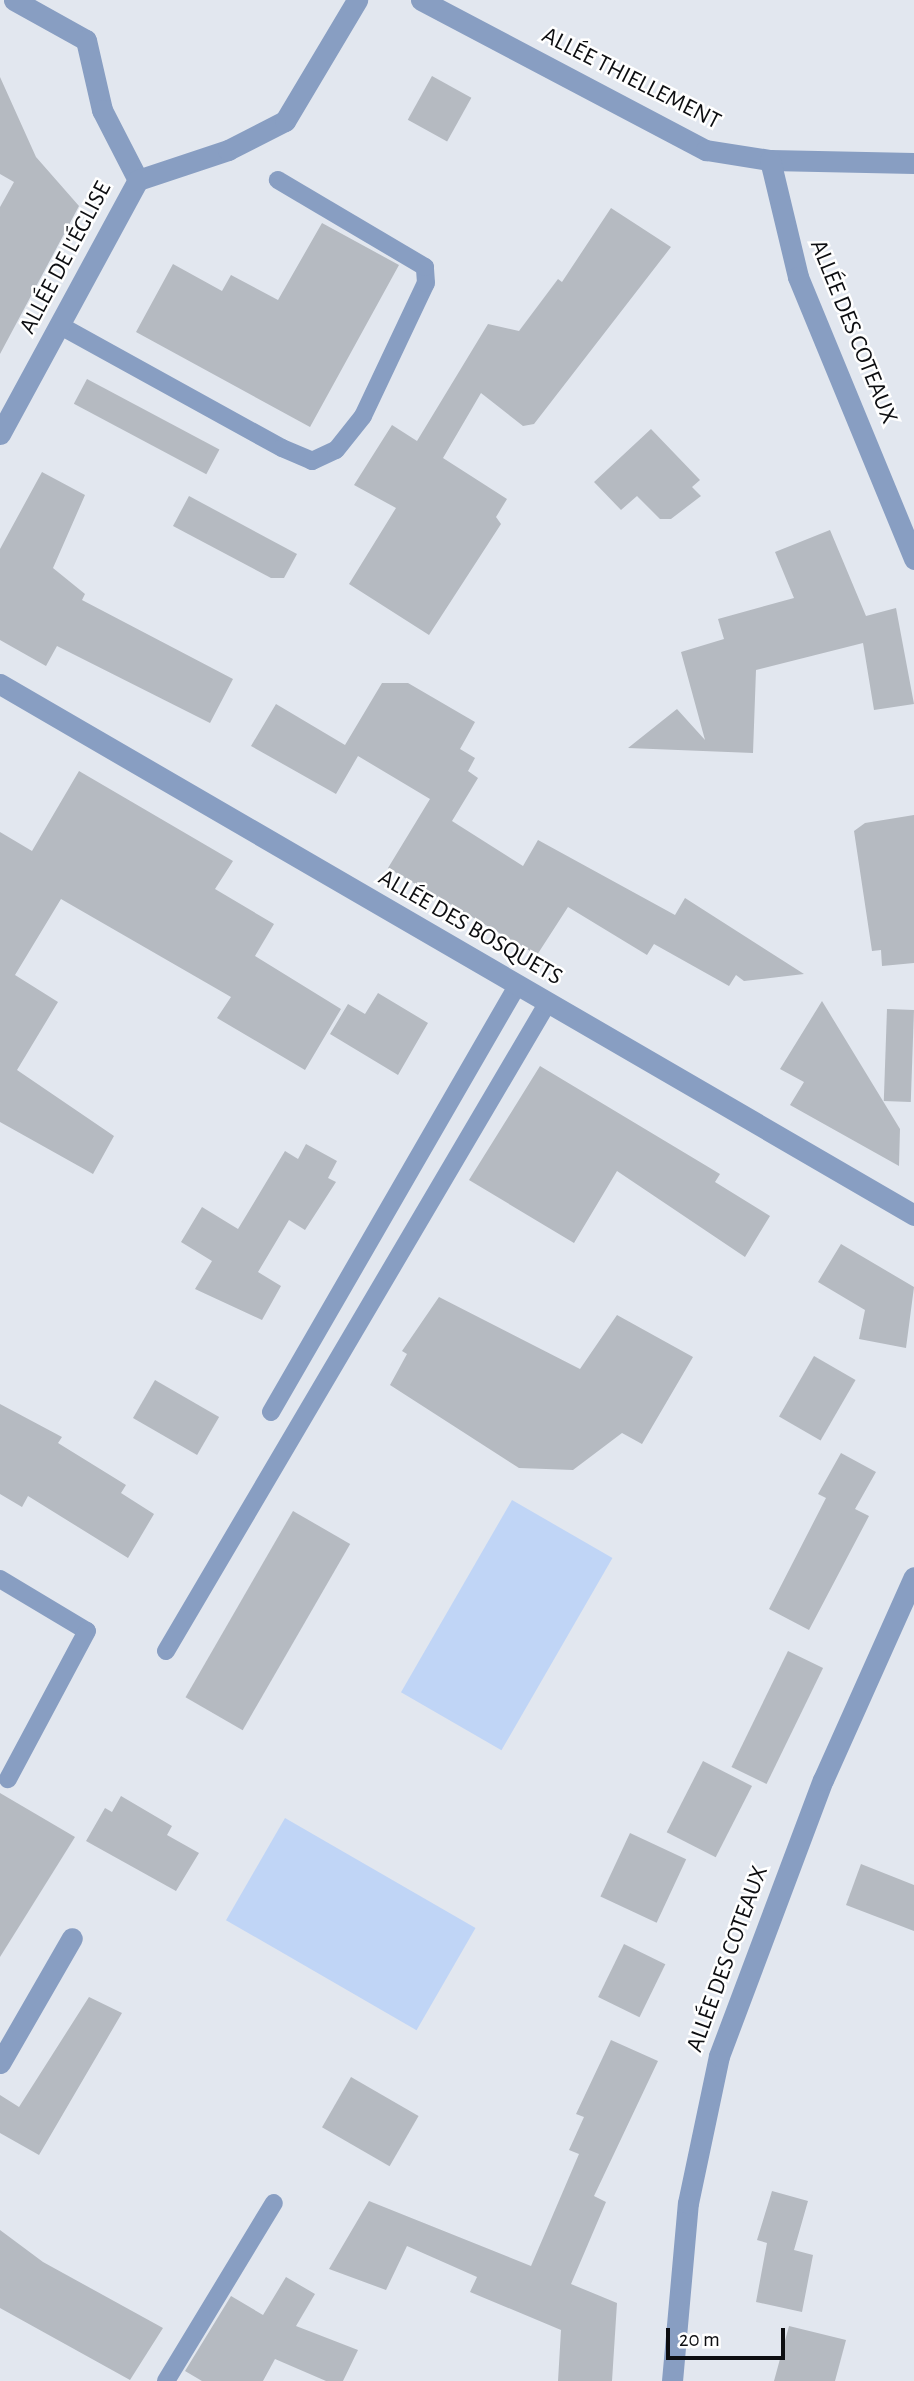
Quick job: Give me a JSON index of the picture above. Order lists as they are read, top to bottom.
{
  "streets": {
    "street": [
      "ALLÉE THIELLEMENT",
      "ALLÉE DE L'ÉGLISE",
      "ALLÉE DES COTEAUX",
      "ALLÉE DES BOSQUETS"
    ]
  },
  "crossings": [
    ["ALLÉE THIELLEMENT", "ALLÉE DES COTEAUX"]
  ],
  "scale_bar": "20 m"
}
